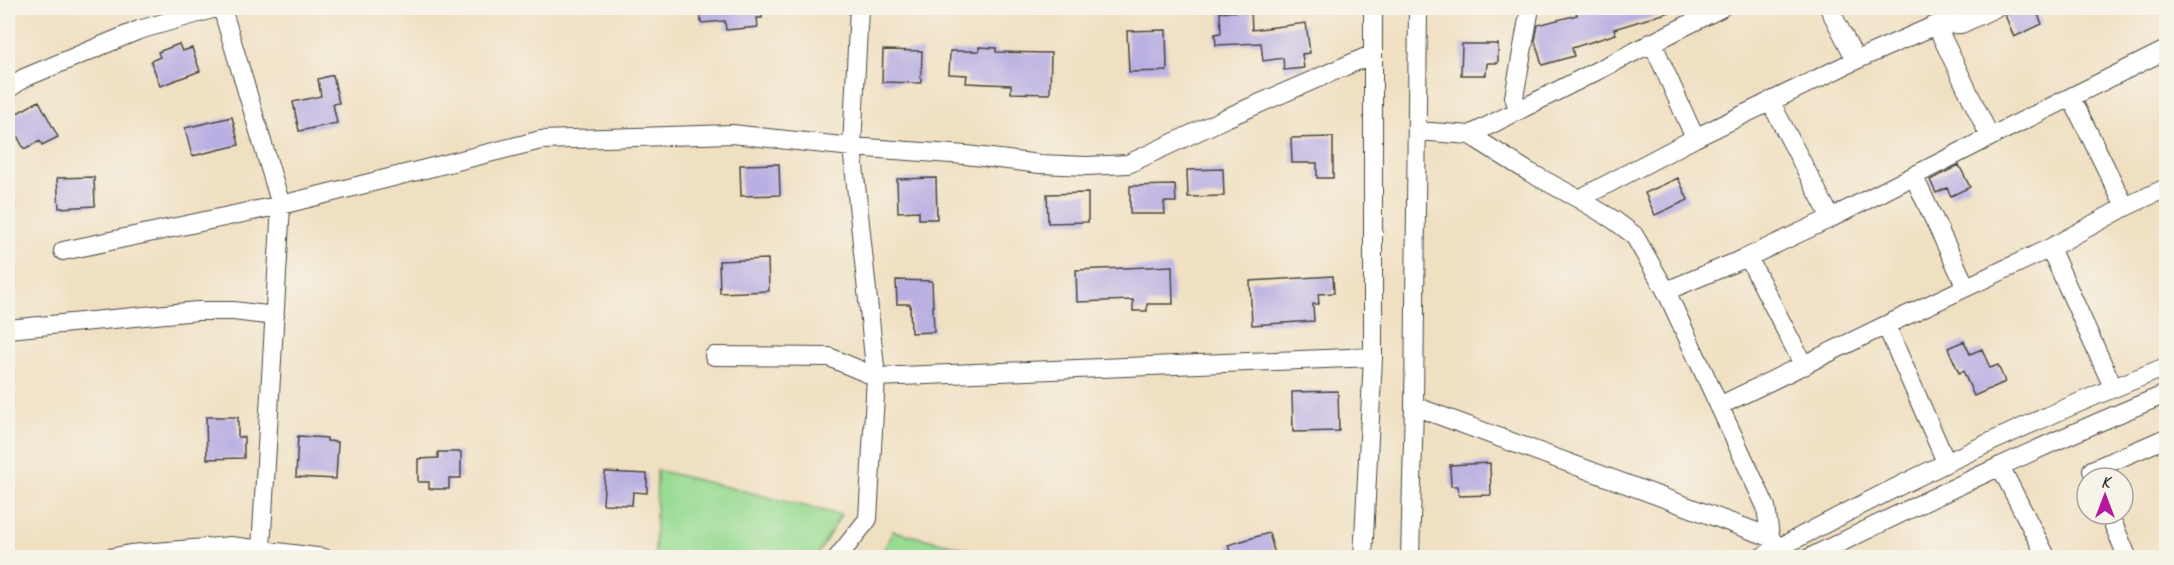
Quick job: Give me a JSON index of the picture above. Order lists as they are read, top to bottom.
{
  "north": "top"
}
